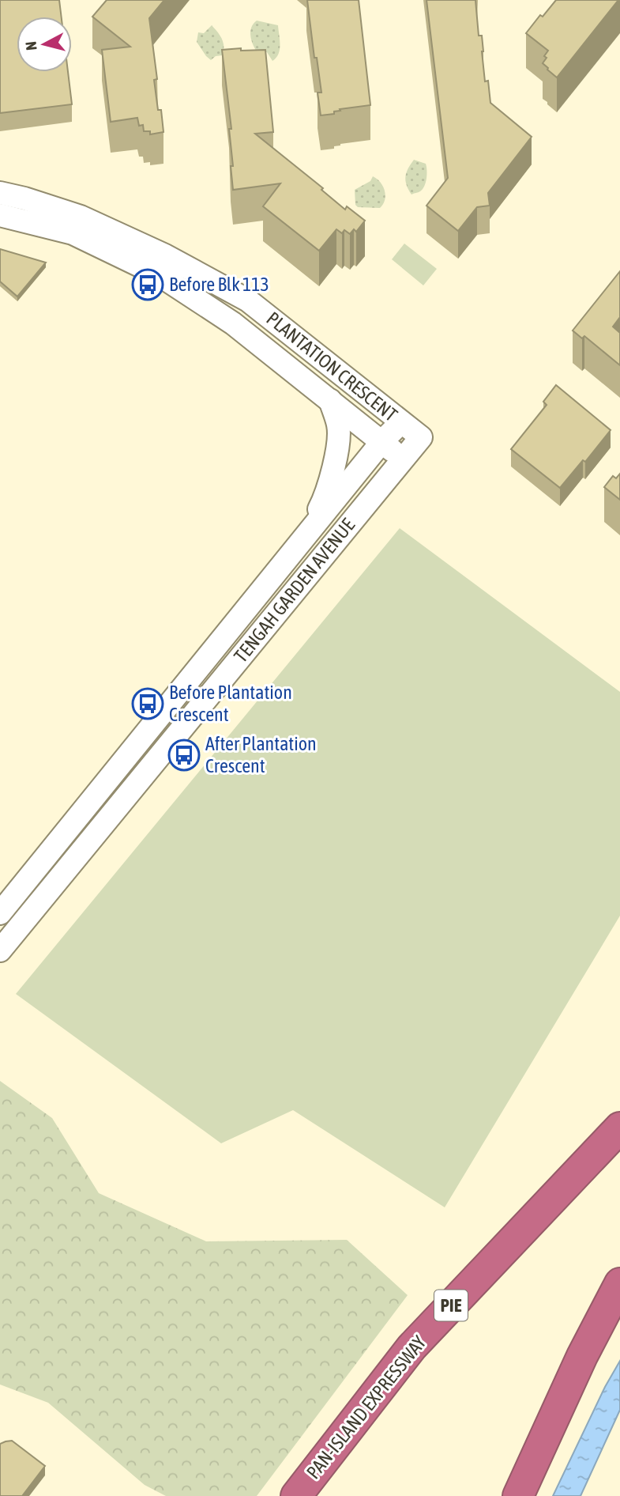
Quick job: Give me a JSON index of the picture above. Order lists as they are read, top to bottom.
{
  "streets": {
    "highway": ["PIE", "PAN-ISLAND EXPRESSWAY"],
    "street": ["PLANTATION CRESCENT", "TENGAH GARDEN AVENUE"]
  },
  "crossings": [
    ["PLANTATION CRESCENT", "TENGAH GARDEN AVENUE"]
  ],
  "places": {
    "bus stop": ["Before Blk 113", "Before Plantation Crescent", "After Plantation Crescent"]
  },
  "north": "left"
}
